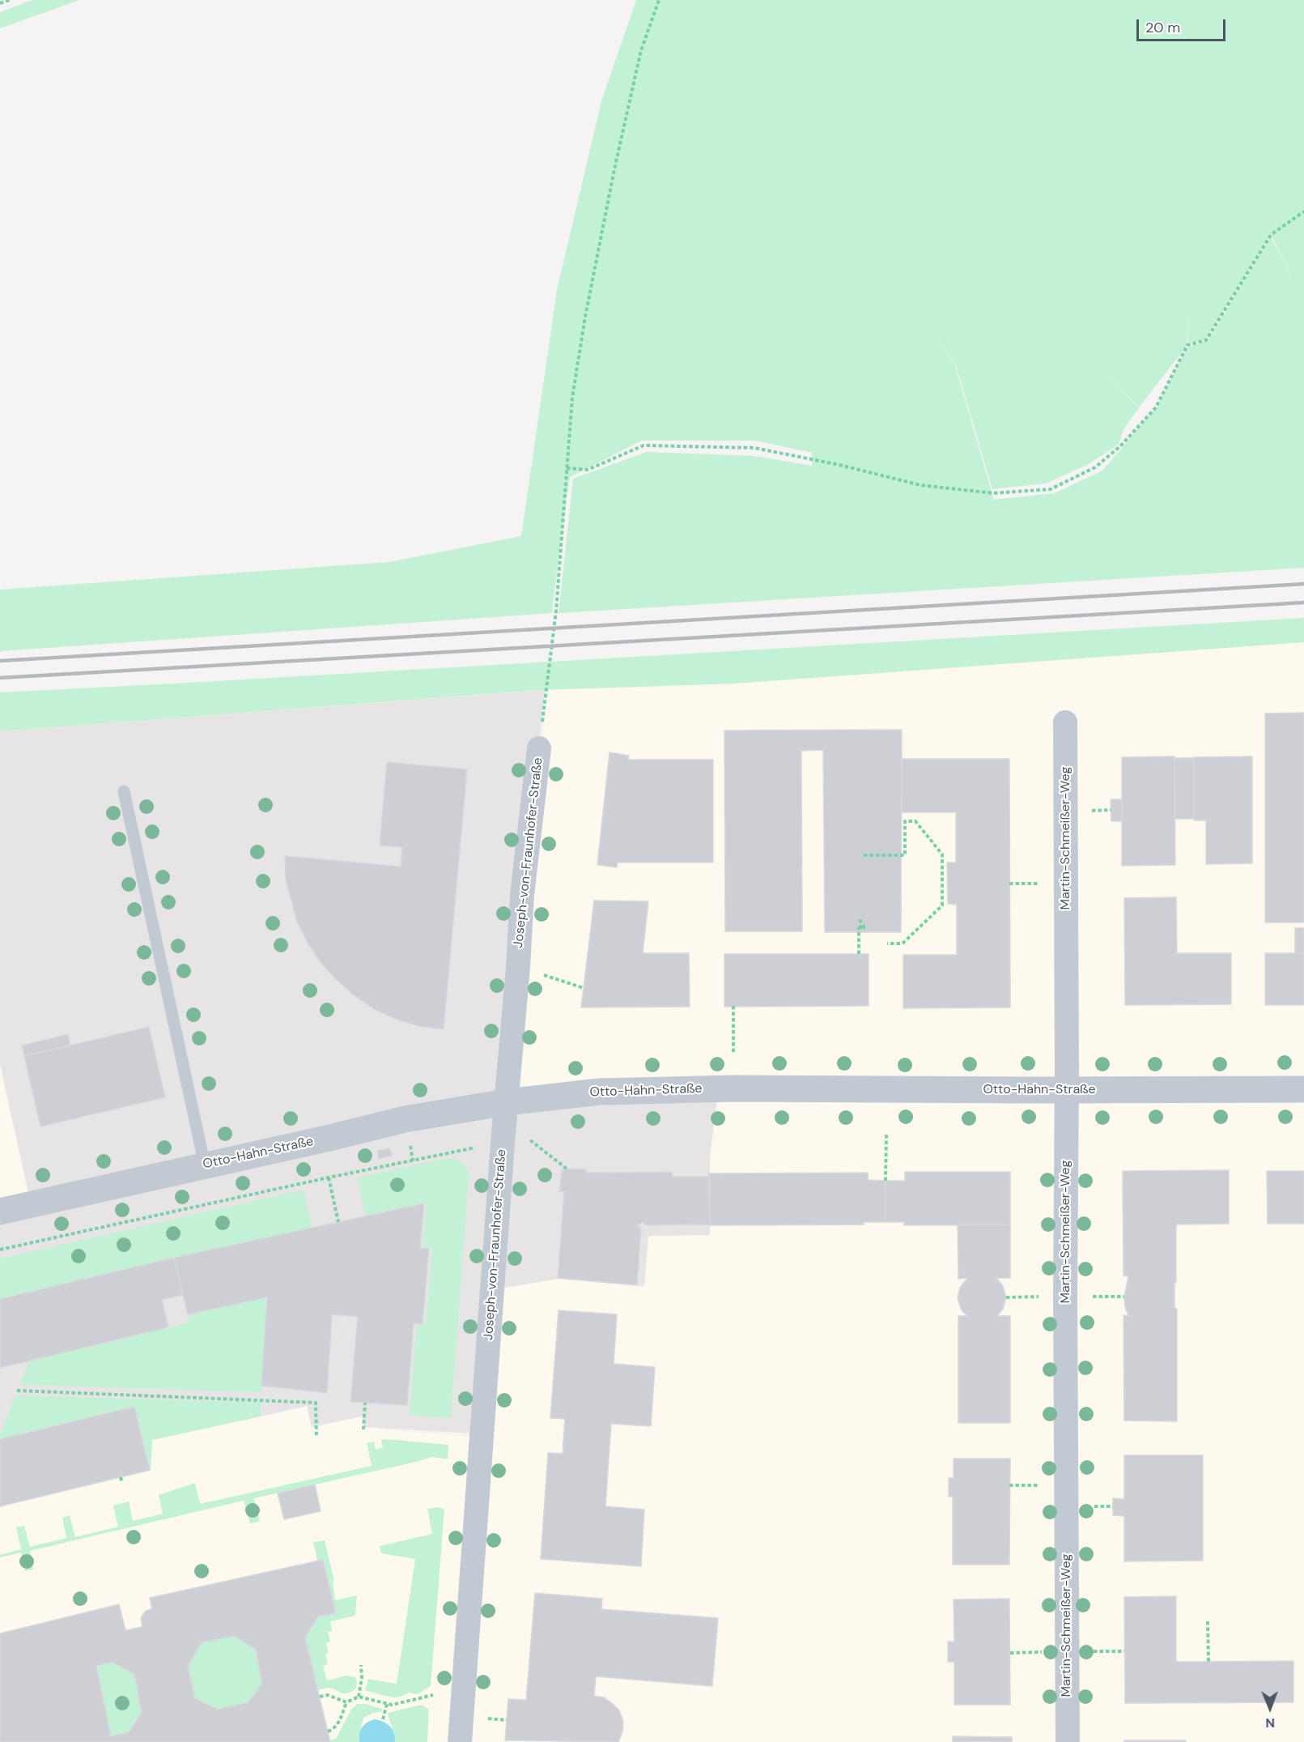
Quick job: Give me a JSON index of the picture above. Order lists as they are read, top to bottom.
{
  "streets": {
    "street": ["Martin-Schmeißer-Weg", "Joseph-von-Fraunhofer-Straße", "Otto-Hahn-Straße"]
  },
  "crossings": [
    ["Martin-Schmeißer-Weg", "Otto-Hahn-Straße"],
    ["Joseph-von-Fraunhofer-Straße", "Otto-Hahn-Straße"]
  ],
  "scale_bar": "20 m",
  "north": "bottom"
}
